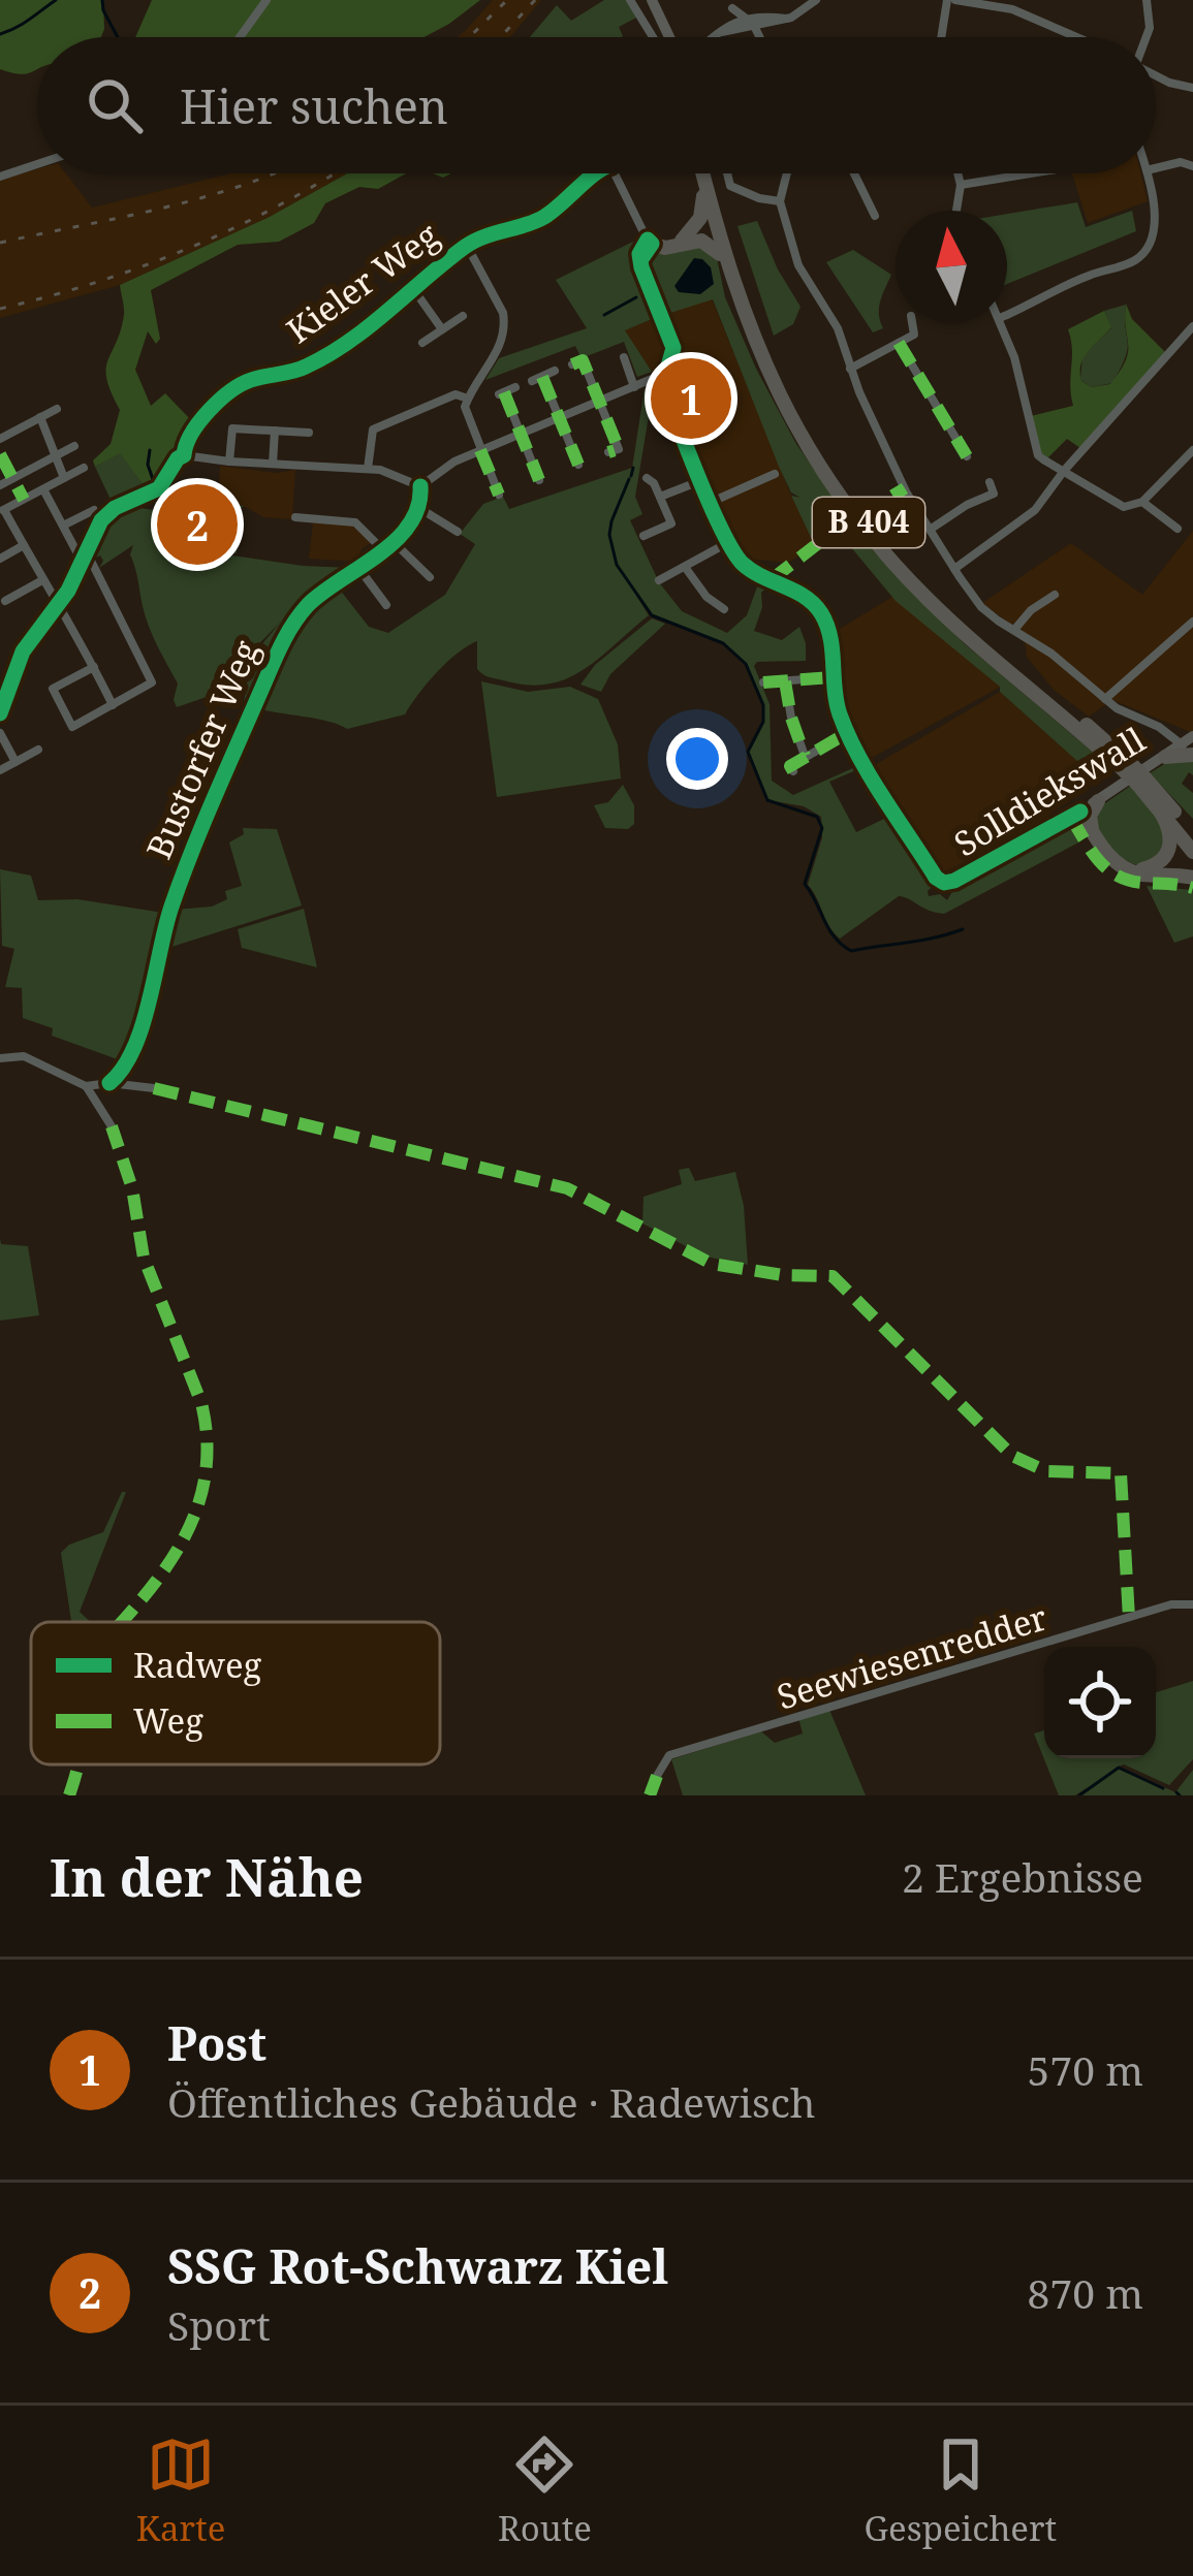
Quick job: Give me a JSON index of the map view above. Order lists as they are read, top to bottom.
{
  "streets": {
    "highway": ["B 404"],
    "main road": ["Solldiekswall"],
    "street": ["Kieler Weg", "Bustorfer Weg", "Seewiesenredder"]
  },
  "legend": ["Radweg", "Weg"],
  "north": "top",
  "page": {
    "search": "Hier suchen",
    "pins": ["1", "2"],
    "heading": ["In der Nähe", "2 Ergebnisse"],
    "list": [
      {
        "mark": "1",
        "name": "Post",
        "note": "Öffentliches Gebäude · Radewisch",
        "value": "570 m"
      },
      {
        "mark": "2",
        "name": "SSG Rot-Schwarz Kiel",
        "note": "Sport",
        "value": "870 m"
      }
    ],
    "nav": ["Karte", "Route", "Gespeichert"]
  }
}
